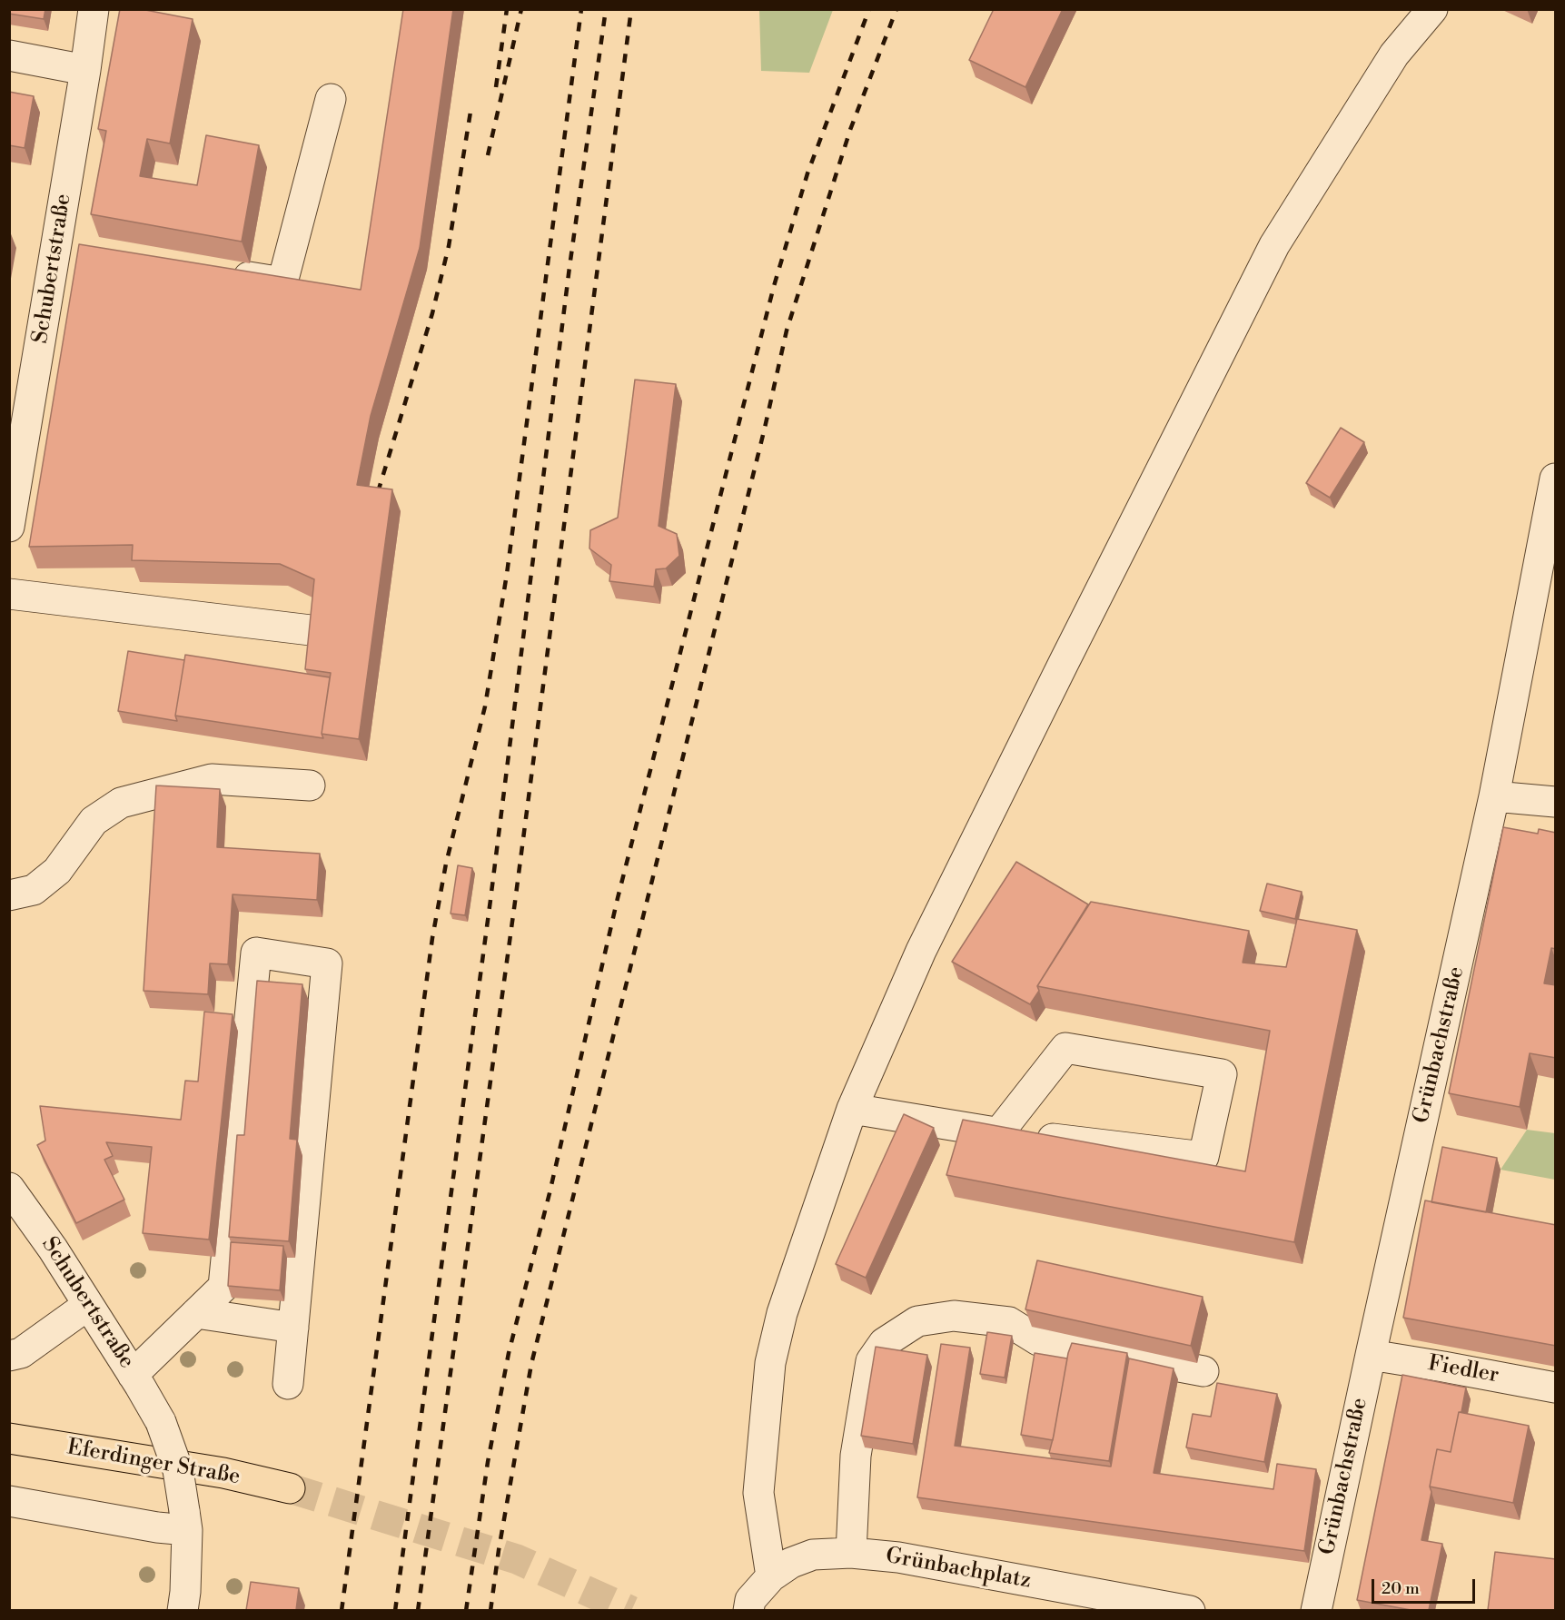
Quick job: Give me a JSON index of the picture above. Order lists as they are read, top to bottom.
{
  "streets": {
    "main road": ["Eferdinger Straße"],
    "street": [
      "Schubertstraße",
      "Grünbachstraße",
      "Fiedler",
      "Grünbachplatz"
    ]
  },
  "crossings": [
    ["Grünbachstraße", "Fiedler"]
  ],
  "scale_bar": "20 m"
}
